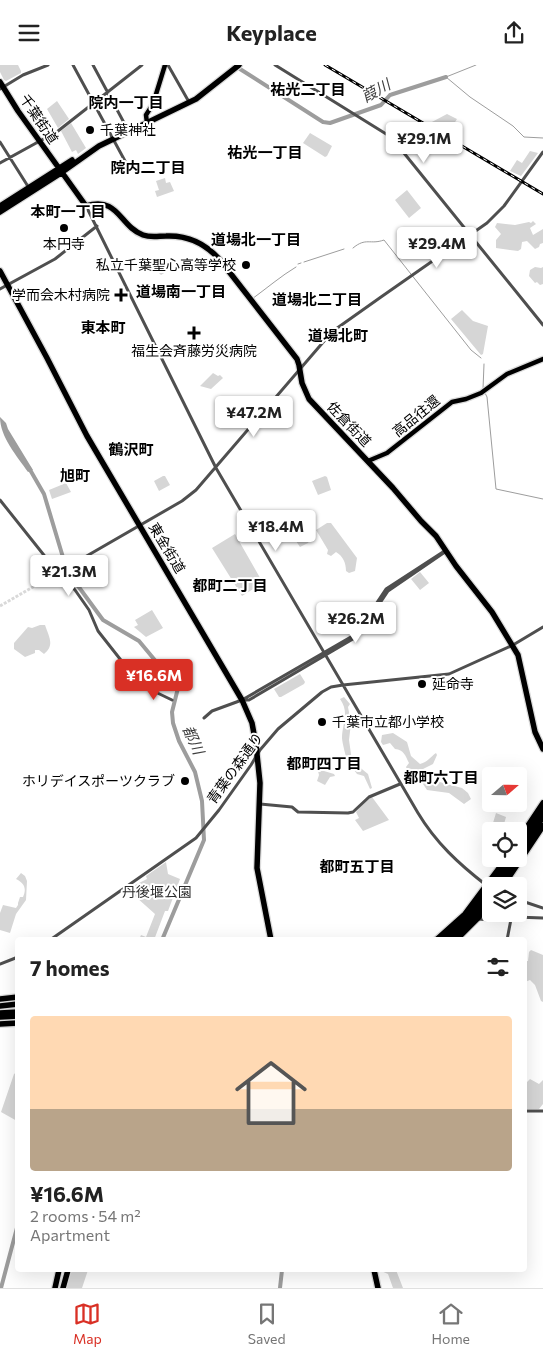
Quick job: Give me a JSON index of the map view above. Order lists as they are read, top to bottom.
{
  "streets": {
    "highway": ["千葉街道", "佐倉街道", "東金街道"],
    "main road": ["高品往還"],
    "street": ["青葉の森通り"]
  },
  "crossings": [
    ["高品往還", "佐倉街道"],
    ["佐倉街道", "青葉の森通り"],
    ["東金街道", "青葉の森通り"]
  ],
  "districts": [
    "祐光二丁目",
    "院内一丁目",
    "祐光一丁目",
    "院内二丁目",
    "本町一丁目",
    "道場北一丁目",
    "道場南一丁目",
    "道場北二丁目",
    "東本町",
    "道場北町",
    "鶴沢町",
    "旭町",
    "都町二丁目",
    "都町四丁目",
    "都町六丁目",
    "都町五丁目"
  ],
  "water": ["葭川", "都川"],
  "parks": ["丹後堰公園"],
  "places": {
    "other": [
      "千葉神社",
      "本円寺",
      "私立千葉聖心高等学校",
      "延命寺",
      "千葉市立都小学校",
      "ホリデイスポーツクラブ"
    ],
    "health": ["学而会木村病院", "福生会斉藤労災病院"]
  },
  "north": "right",
  "page": {
    "header": "Keyplace",
    "price": [
      "¥29.1M",
      "¥29.4M",
      "¥47.2M",
      "¥18.4M",
      "¥21.3M",
      "¥26.2M",
      "¥16.6M"
    ],
    "heading": "7 homes",
    "list": [
      {
        "name": "¥16.6M",
        "note": "2 rooms · 54 m² · Apartment"
      }
    ],
    "tabs": ["Map", "Saved", "Home"]
  }
}
